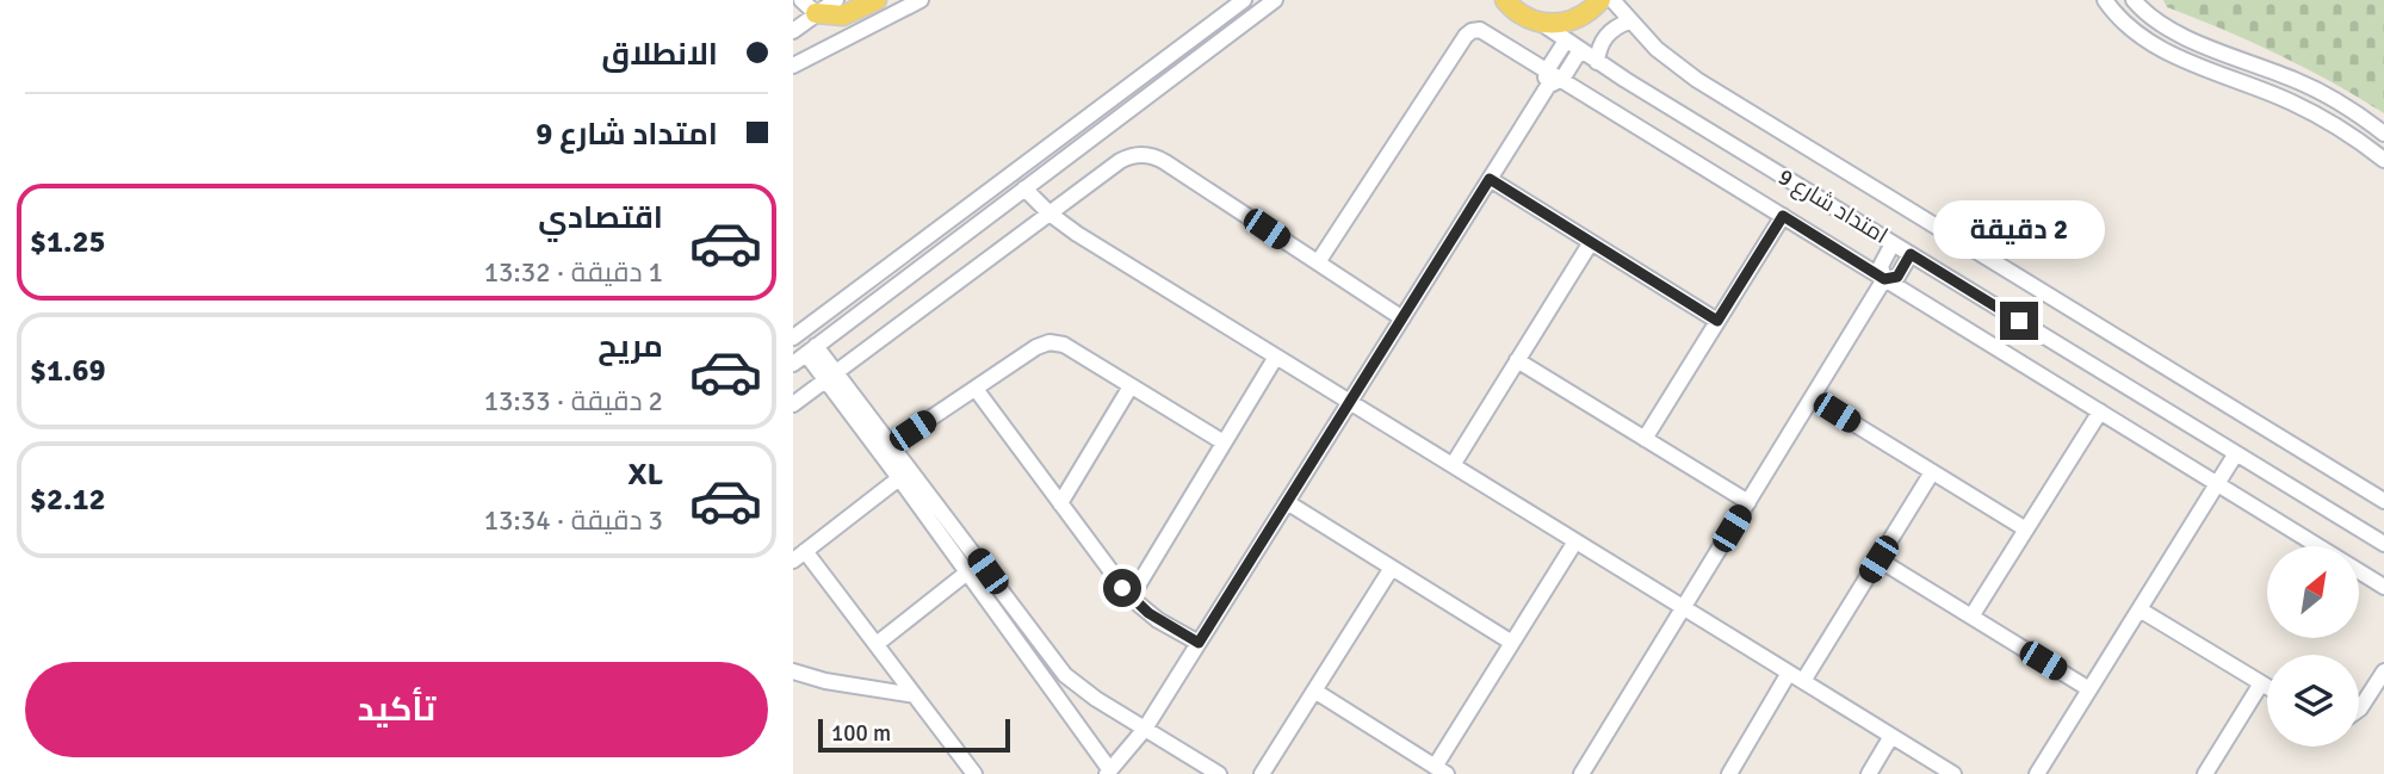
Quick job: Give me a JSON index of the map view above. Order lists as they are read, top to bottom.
{
  "streets": {
    "street": ["امتداد شارع 9"]
  },
  "scale_bar": "100 m",
  "north": "top right",
  "page": {
    "banner": ["الانطلاق", "امتداد شارع 9"],
    "list": [
      {
        "name": "اقتصادي",
        "note": "1 دقيقة · 13:32",
        "value": "$1.25"
      },
      {
        "name": "مريح",
        "note": "2 دقيقة · 13:33",
        "value": "$1.69"
      },
      {
        "name": "XL",
        "note": "3 دقيقة · 13:34",
        "value": "$2.12"
      }
    ],
    "bubble": "2 دقيقة",
    "buttons": "تأكيد",
    "scale": "100 m"
  }
}
